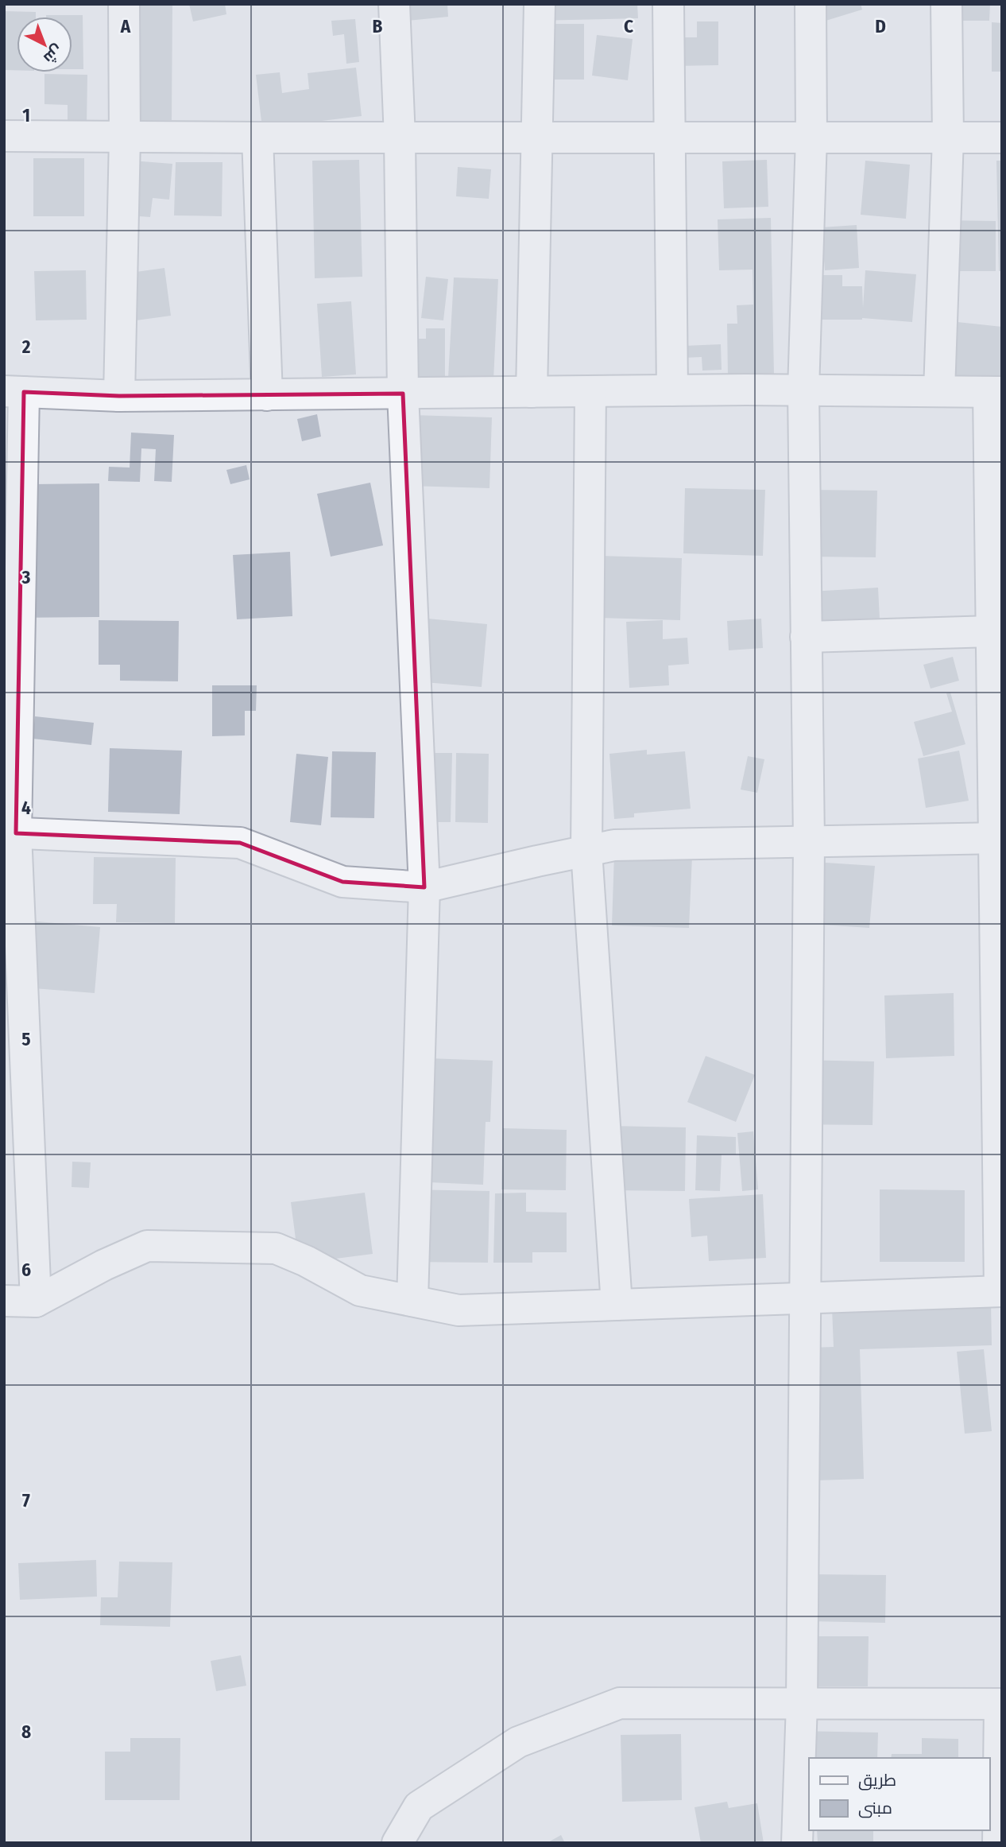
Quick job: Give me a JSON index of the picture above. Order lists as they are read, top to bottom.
{
  "legend": ["طريق", "مبنى"],
  "north": "bottom right",
  "grid": {
    "columns": [
      "A",
      "B",
      "C",
      "D"
    ],
    "rows": [
      "1",
      "2",
      "3",
      "4",
      "5",
      "6",
      "7",
      "8"
    ]
  }
}
